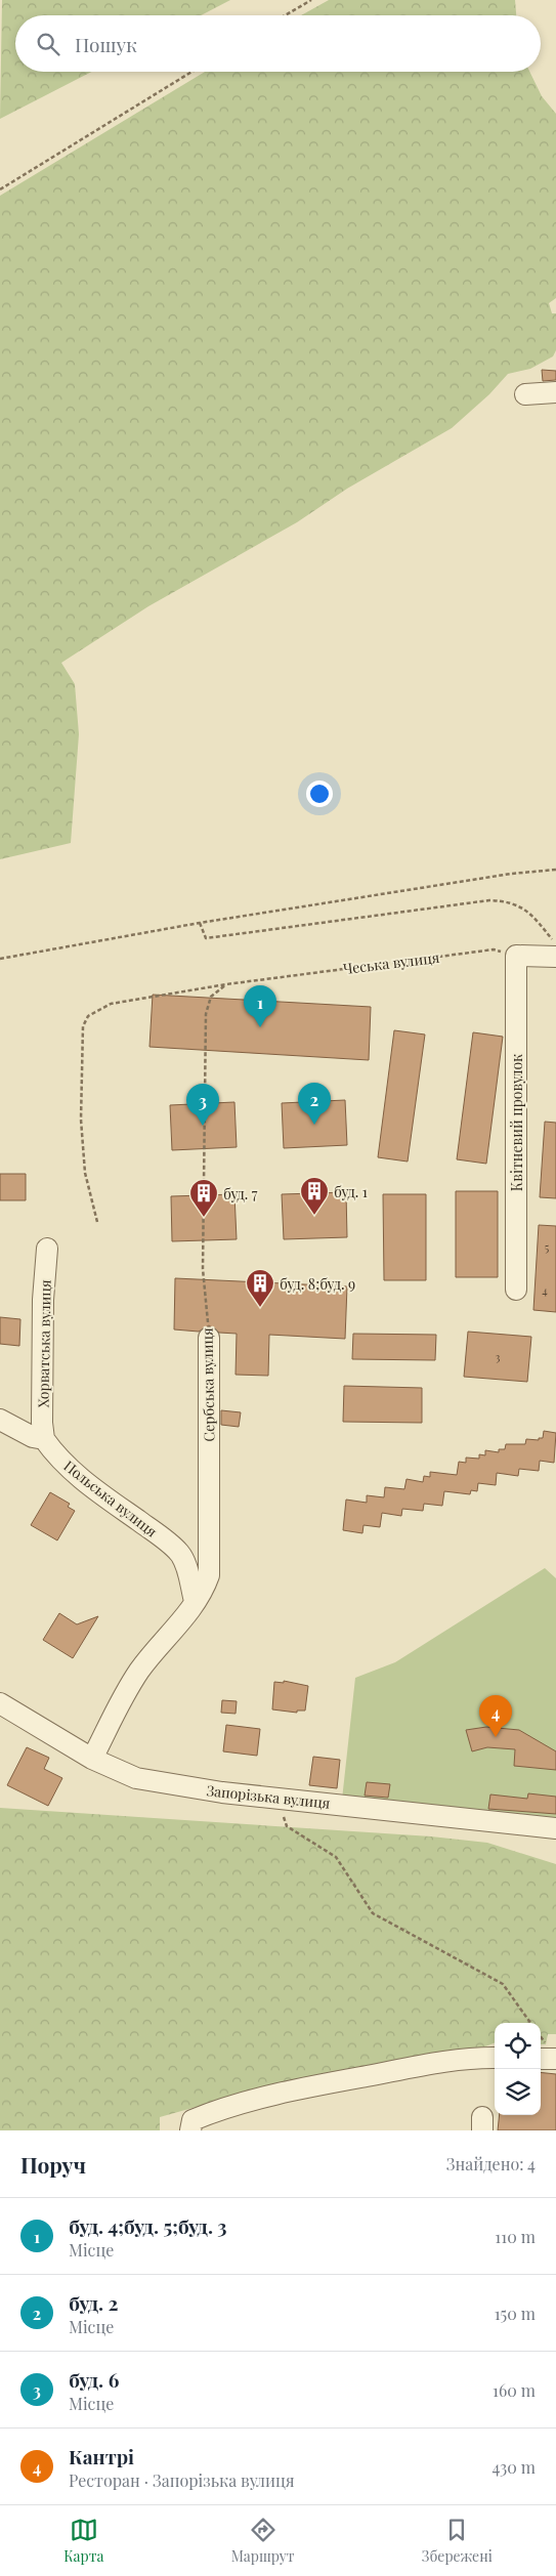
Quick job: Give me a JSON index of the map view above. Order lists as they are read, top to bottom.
{
  "streets": {
    "street": [
      "Квітневий провулок",
      "Хорватська вулиця",
      "Сербська вулиця",
      "Польська вулиця",
      "Запорізька вулиця"
    ],
    "path": ["Чеська вулиця"]
  },
  "crossings": [
    ["Чеська вулиця", "Квітневий провулок"],
    ["Чеська вулиця", "Сербська вулиця"],
    ["Хорватська вулиця", "Польська вулиця"],
    ["Сербська вулиця", "Польська вулиця"],
    ["Сербська вулиця", "Запорізька вулиця"]
  ],
  "places": {
    "building": ["буд. 1", "буд. 7", "буд. 8;буд. 9"]
  },
  "house_numbers": ["5", "4", "3"],
  "page": {
    "search": "Пошук",
    "pins": [
      "1",
      "2",
      "3",
      "4"
    ],
    "heading": ["Поруч", "Знайдено: 4"],
    "list": [
      {
        "mark": "1",
        "name": "буд. 4;буд. 5;буд. 3",
        "note": "Місце",
        "value": "110 m"
      },
      {
        "mark": "2",
        "name": "буд. 2",
        "note": "Місце",
        "value": "150 m"
      },
      {
        "mark": "3",
        "name": "буд. 6",
        "note": "Місце",
        "value": "160 m"
      },
      {
        "mark": "4",
        "name": "Кантрі",
        "note": "Ресторан · Запорізька вулиця",
        "value": "430 m"
      }
    ],
    "nav": ["Карта", "Маршрут", "Збережені"]
  }
}
